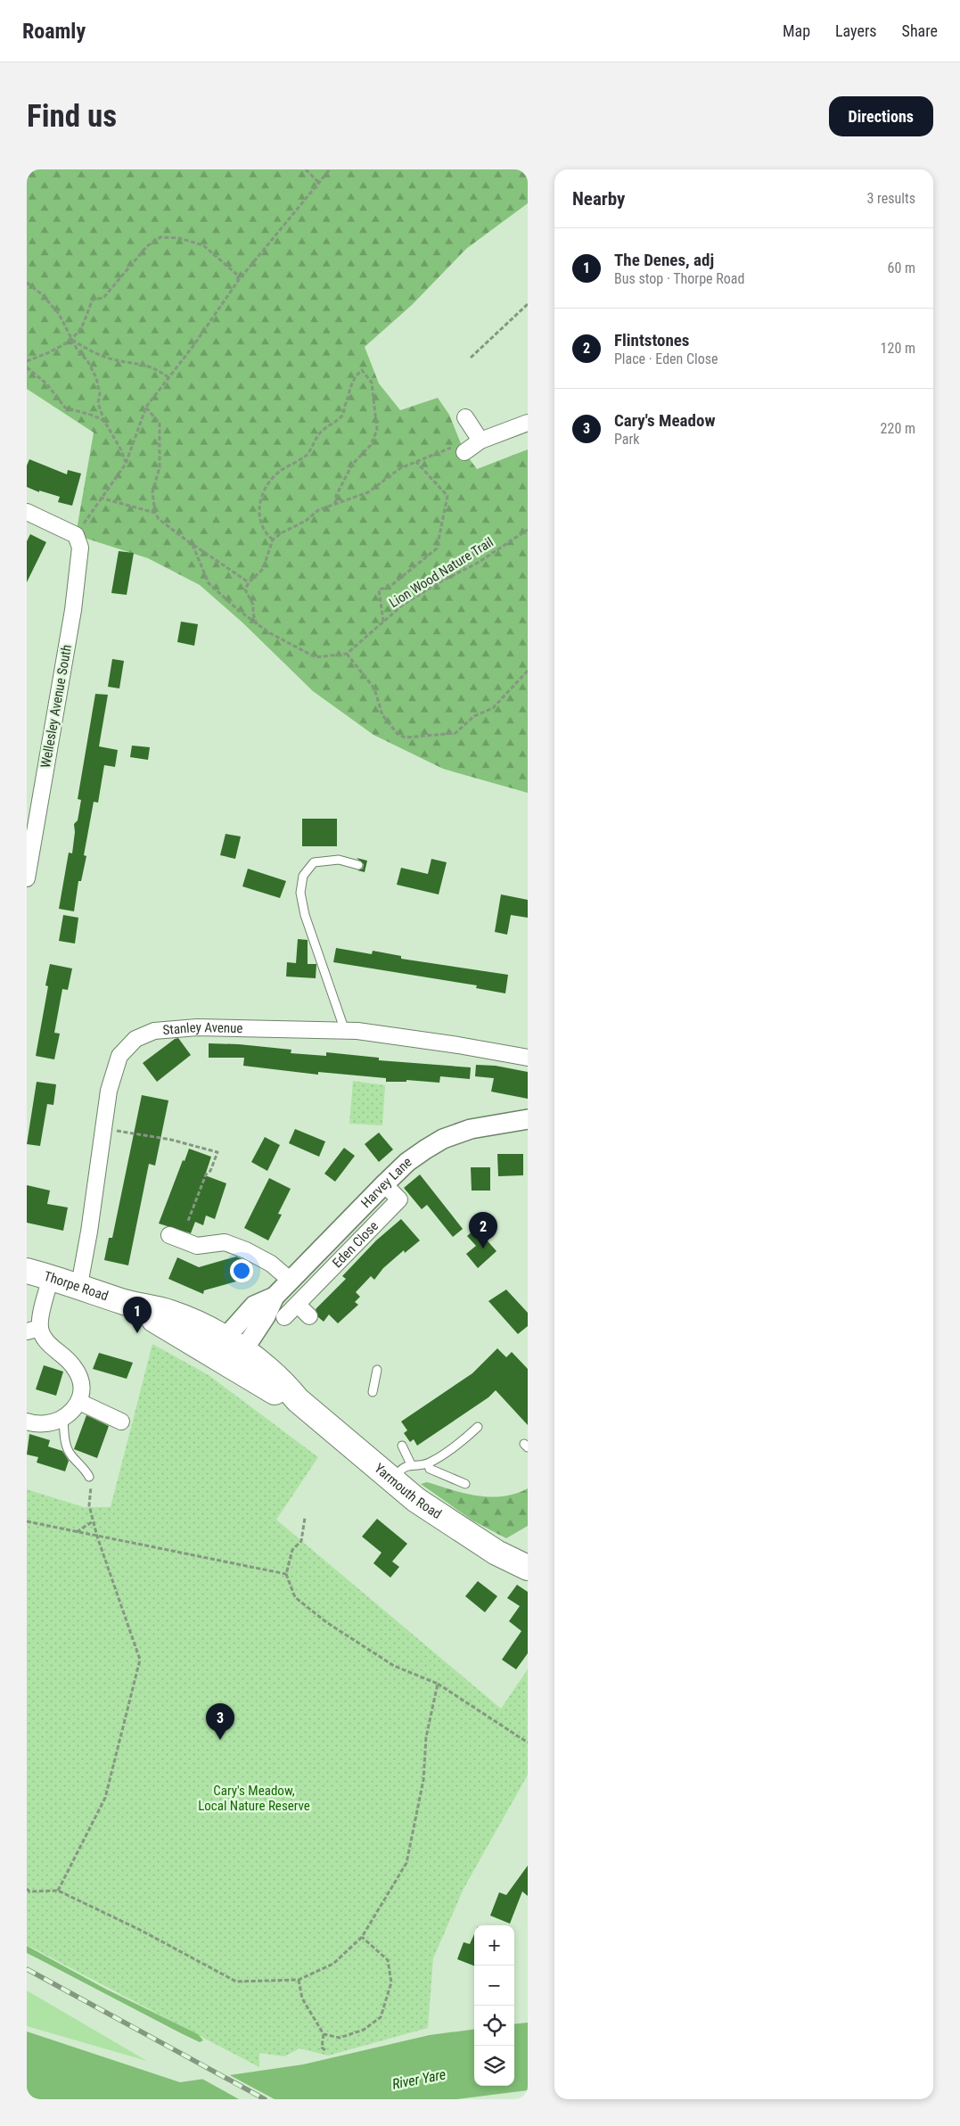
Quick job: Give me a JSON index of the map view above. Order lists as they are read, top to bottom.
{
  "streets": {
    "main road": ["Thorpe Road", "Yarmouth Road"],
    "street": [
      "Wellesley Avenue South",
      "Stanley Avenue",
      "Harvey Lane",
      "Eden Close"
    ],
    "path": ["Lion Wood Nature Trail"]
  },
  "crossings": [
    ["Stanley Avenue", "Thorpe Road"],
    ["Harvey Lane", "Eden Close"],
    ["Harvey Lane", "Thorpe Road"],
    ["Harvey Lane", "Yarmouth Road"],
    ["Thorpe Road", "Yarmouth Road"]
  ],
  "water": ["River Yare"],
  "parks": ["Cary's Meadow, Local Nature Reserve"],
  "page": {
    "header": "Roamly",
    "nav": ["Map", "Layers", "Share"],
    "buttons": "Directions",
    "title": "Find us",
    "heading": ["Nearby", "3 results"],
    "list": [
      {
        "mark": "1",
        "name": "The Denes, adj",
        "note": "Bus stop · Thorpe Road",
        "value": "60 m"
      },
      {
        "mark": "2",
        "name": "Flintstones",
        "note": "Place · Eden Close",
        "value": "120 m"
      },
      {
        "mark": "3",
        "name": "Cary's Meadow",
        "note": "Park",
        "value": "220 m"
      }
    ],
    "pins": ["2", "1", "3"],
    "map_buttons": ["+", "−"]
  }
}
